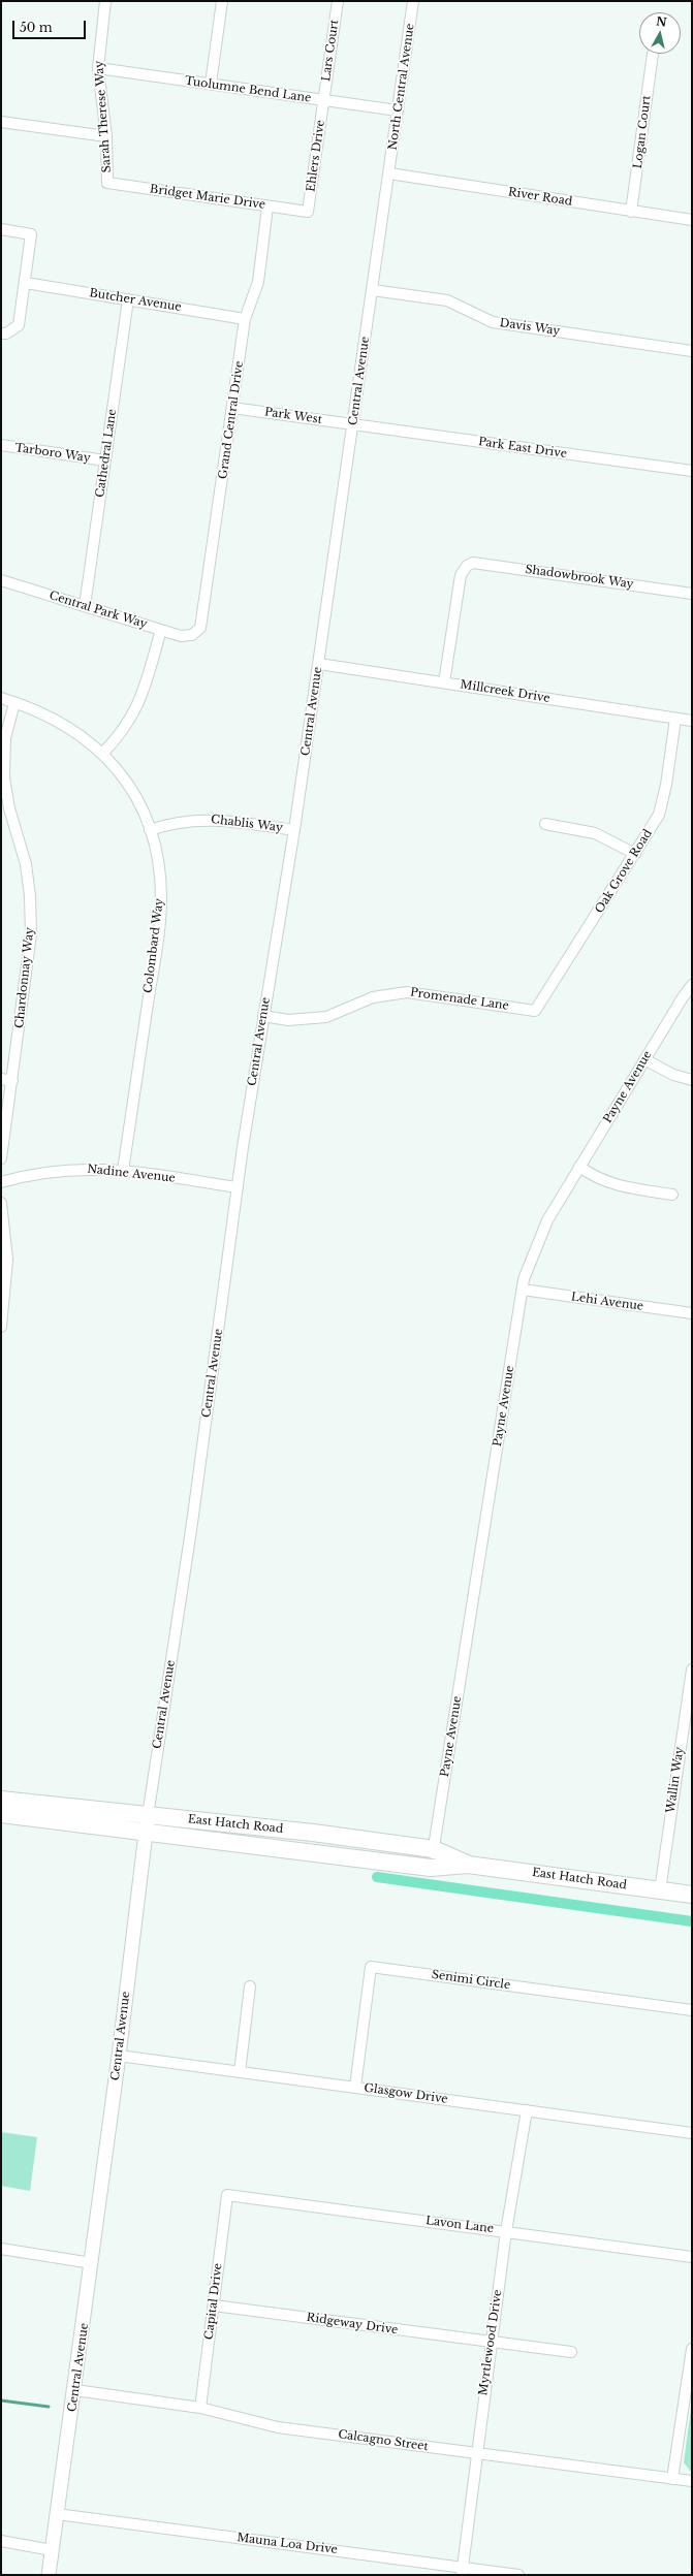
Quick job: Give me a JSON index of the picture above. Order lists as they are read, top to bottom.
{
  "streets": {
    "main road": ["East Hatch Road"],
    "street": [
      "Lars Court",
      "North Central Avenue",
      "Tuolumne Bend Lane",
      "Sarah Therese Way",
      "Logan Court",
      "Ehlers Drive",
      "Bridget Marie Drive",
      "River Road",
      "Butcher Avenue",
      "Davis Way",
      "Central Avenue",
      "Park West",
      "Grand Central Drive",
      "Park East Drive",
      "Tarboro Way",
      "Cathedral Lane",
      "Shadowbrook Way",
      "Central Park Way",
      "Millcreek Drive",
      "Chablis Way",
      "Oak Grove Road",
      "Colombard Way",
      "Chardonnay Way",
      "Promenade Lane",
      "Payne Avenue",
      "Nadine Avenue",
      "Lehi Avenue",
      "Wallin Way",
      "Senimi Circle",
      "Glasgow Drive",
      "Lavon Lane",
      "Capital Drive",
      "Ridgeway Drive",
      "Myrtlewood Drive",
      "Calcagno Street",
      "Mauna Loa Drive"
    ]
  },
  "crossings": [
    ["Lars Court", "Tuolumne Bend Lane"],
    ["Lars Court", "Ehlers Drive"],
    ["North Central Avenue", "Tuolumne Bend Lane"],
    ["North Central Avenue", "River Road"],
    ["North Central Avenue", "Central Avenue"],
    ["Tuolumne Bend Lane", "Sarah Therese Way"],
    ["Tuolumne Bend Lane", "Ehlers Drive"],
    ["Sarah Therese Way", "Bridget Marie Drive"],
    ["Logan Court", "River Road"],
    ["Ehlers Drive", "Bridget Marie Drive"],
    ["Bridget Marie Drive", "Grand Central Drive"],
    ["River Road", "Central Avenue"],
    ["Butcher Avenue", "Grand Central Drive"],
    ["Butcher Avenue", "Cathedral Lane"],
    ["Davis Way", "Central Avenue"],
    ["Central Avenue", "Park West"],
    ["Central Avenue", "Park East Drive"],
    ["Central Avenue", "Millcreek Drive"],
    ["Central Avenue", "Chablis Way"],
    ["Central Avenue", "Promenade Lane"],
    ["Central Avenue", "Nadine Avenue"],
    ["Central Avenue", "East Hatch Road"],
    ["Central Avenue", "Glasgow Drive"],
    ["Central Avenue", "Calcagno Street"],
    ["Central Avenue", "Mauna Loa Drive"],
    ["Park West", "Grand Central Drive"],
    ["Park West", "Park East Drive"],
    ["Grand Central Drive", "Central Park Way"],
    ["Tarboro Way", "Cathedral Lane"],
    ["Cathedral Lane", "Central Park Way"],
    ["Shadowbrook Way", "Millcreek Drive"],
    ["Millcreek Drive", "Oak Grove Road"],
    ["Chablis Way", "Colombard Way"],
    ["Oak Grove Road", "Promenade Lane"],
    ["Colombard Way", "Chardonnay Way"],
    ["Colombard Way", "Nadine Avenue"],
    ["Payne Avenue", "Lehi Avenue"],
    ["Payne Avenue", "East Hatch Road"],
    ["Wallin Way", "East Hatch Road"],
    ["Senimi Circle", "Glasgow Drive"],
    ["Glasgow Drive", "Myrtlewood Drive"],
    ["Lavon Lane", "Capital Drive"],
    ["Lavon Lane", "Myrtlewood Drive"],
    ["Capital Drive", "Ridgeway Drive"],
    ["Capital Drive", "Calcagno Street"],
    ["Ridgeway Drive", "Myrtlewood Drive"],
    ["Myrtlewood Drive", "Calcagno Street"],
    ["Myrtlewood Drive", "Mauna Loa Drive"]
  ],
  "scale_bar": "50 m",
  "north": "top"
}
